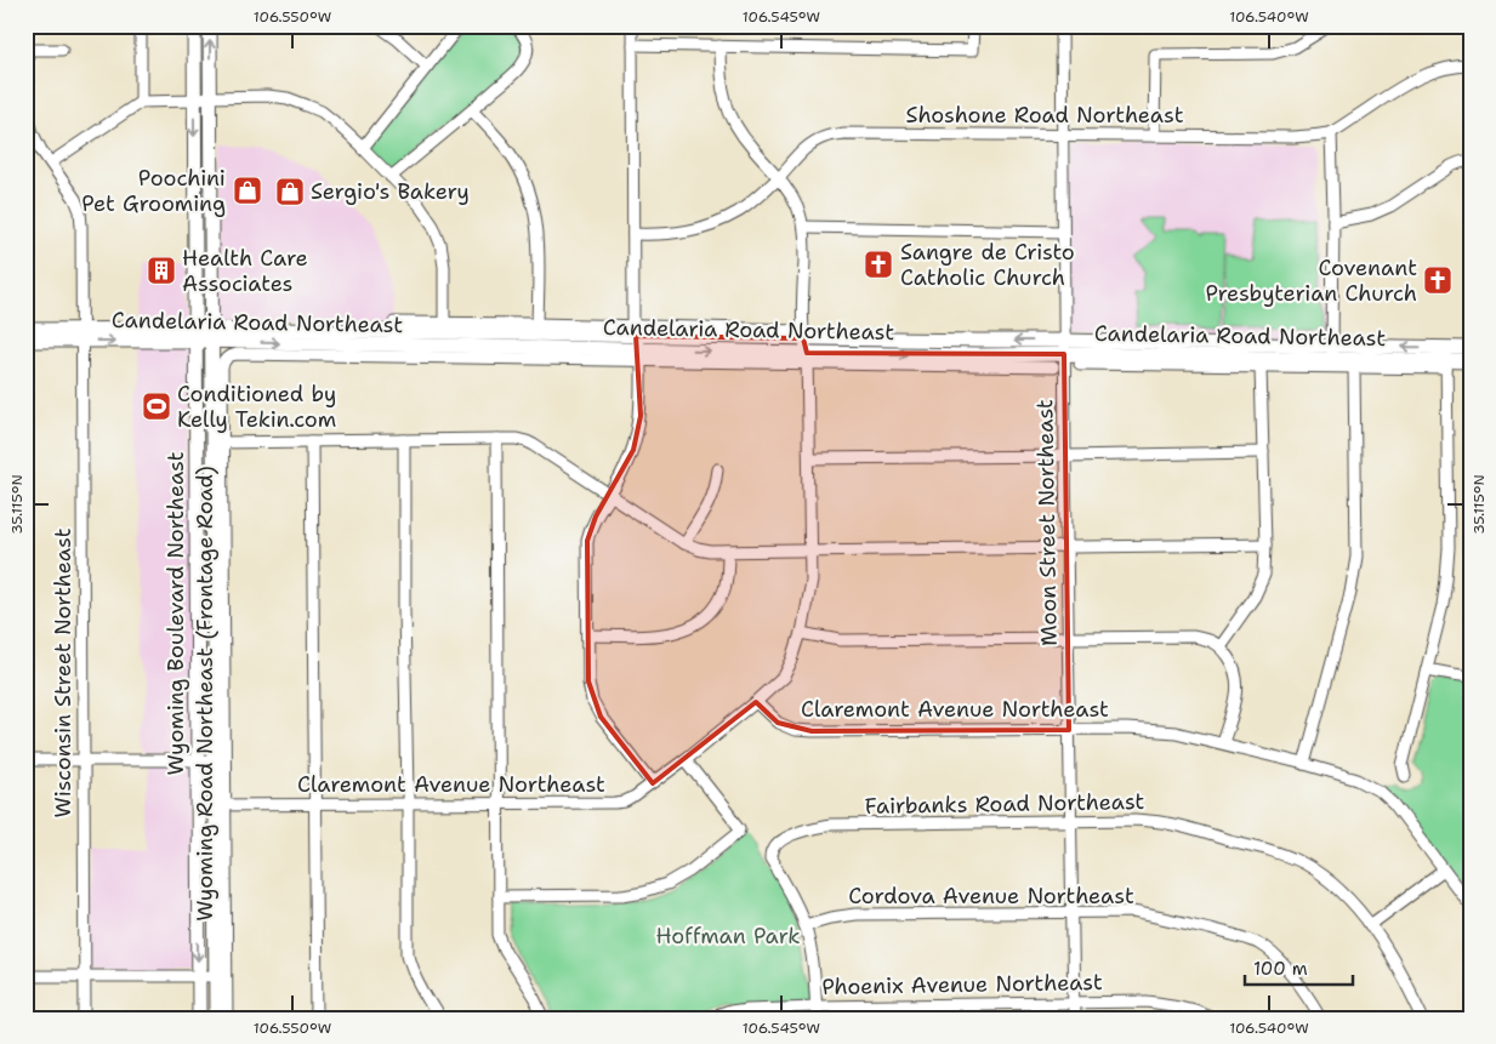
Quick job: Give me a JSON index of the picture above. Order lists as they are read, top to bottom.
{
  "streets": {
    "main road": ["Candelaria Road Northeast", "Wyoming Boulevard Northeast"],
    "street": [
      "Shoshone Road Northeast",
      "Moon Street Northeast",
      "Wisconsin Street Northeast",
      "Wyoming Road Northeast (Frontage Road)",
      "Claremont Avenue Northeast",
      "Fairbanks Road Northeast",
      "Cordova Avenue Northeast",
      "Phoenix Avenue Northeast"
    ]
  },
  "crossings": [
    ["Shoshone Road Northeast", "Moon Street Northeast"],
    ["Candelaria Road Northeast", "Moon Street Northeast"],
    ["Candelaria Road Northeast", "Wyoming Boulevard Northeast"],
    ["Candelaria Road Northeast", "Wisconsin Street Northeast"],
    ["Candelaria Road Northeast", "Wyoming Road Northeast (Frontage Road)"],
    ["Moon Street Northeast", "Claremont Avenue Northeast"],
    ["Moon Street Northeast", "Fairbanks Road Northeast"],
    ["Moon Street Northeast", "Cordova Avenue Northeast"],
    ["Moon Street Northeast", "Phoenix Avenue Northeast"],
    ["Wyoming Boulevard Northeast", "Wyoming Road Northeast (Frontage Road)"],
    ["Wyoming Boulevard Northeast", "Claremont Avenue Northeast"],
    ["Wyoming Road Northeast (Frontage Road)", "Claremont Avenue Northeast"],
    ["Fairbanks Road Northeast", "Cordova Avenue Northeast"]
  ],
  "parks": ["Hoffman Park"],
  "places": {
    "shop": ["Poochini Pet Grooming", "Sergio's Bakery"],
    "church": ["Sangre de Cristo Catholic Church", "Covenant Presbyterian Church"],
    "building": ["Health Care Associates"],
    "sports": ["Conditioned by Kelly Tekin.com"]
  },
  "scale_bar": "100 m",
  "coordinates": [
    "106.550°W",
    "106.545°W",
    "106.540°W",
    "35.115°N"
  ]
}
